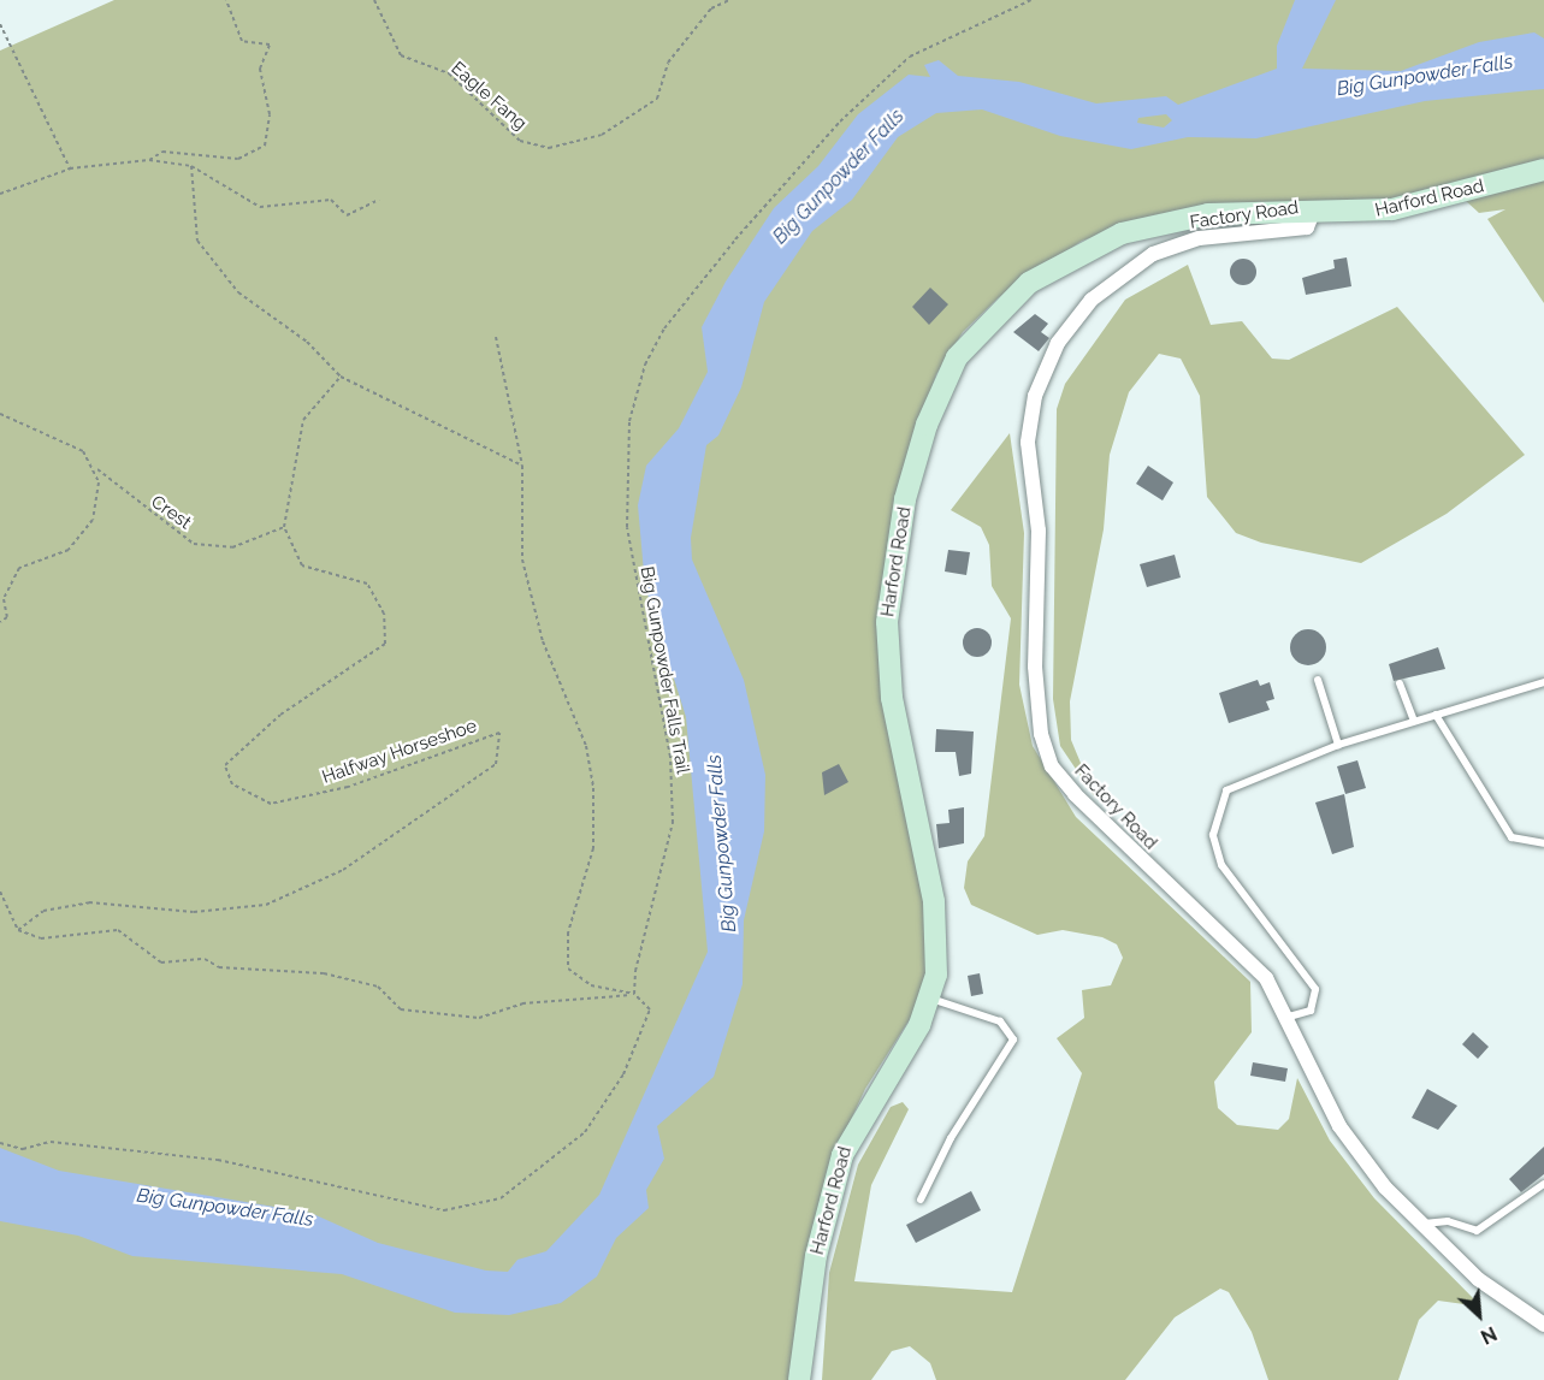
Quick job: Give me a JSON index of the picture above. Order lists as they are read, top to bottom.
{
  "streets": {
    "main road": ["Harford Road"],
    "street": ["Factory Road"],
    "path": [
      "Eagle Fang",
      "Crest",
      "Big Gunpowder Falls Trail",
      "Halfway Horseshoe"
    ]
  },
  "crossings": [
    ["Harford Road", "Factory Road"],
    ["Crest", "Halfway Horseshoe"]
  ],
  "water": ["Big Gunpowder Falls"],
  "north": "bottom right"
}
